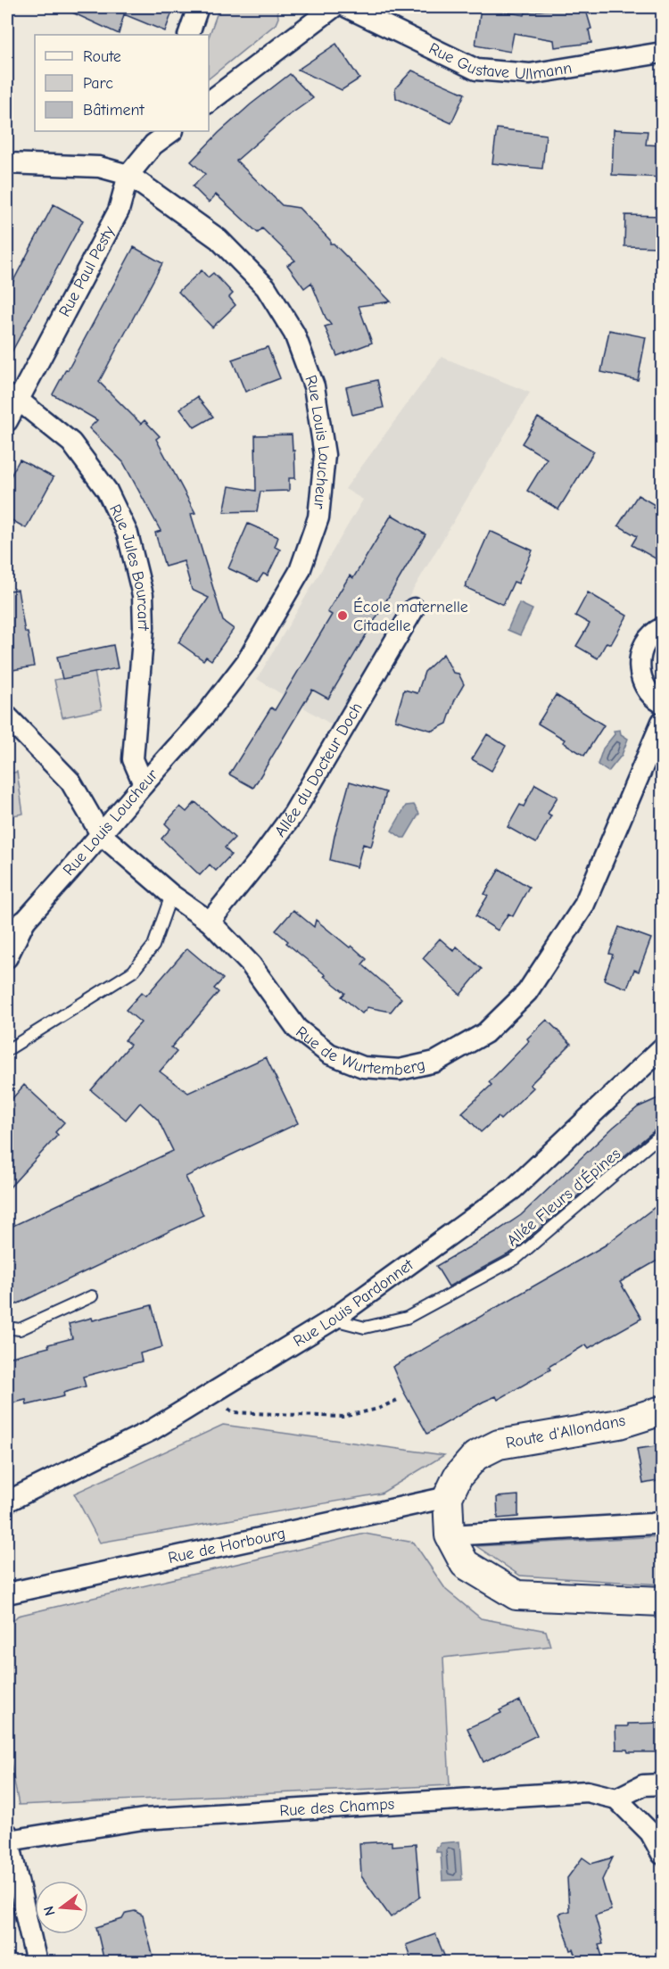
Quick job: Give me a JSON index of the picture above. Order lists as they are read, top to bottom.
{
  "streets": {
    "main road": ["Route d'Allondans"],
    "street": [
      "Rue Gustave Ullmann",
      "Rue Paul Pesty",
      "Rue Louis Loucheur",
      "Rue Jules Bourcart",
      "Allée du Docteur Doch",
      "Rue de Wurtemberg",
      "Rue Louis Pardonnet",
      "Rue de Horbourg",
      "Rue des Champs"
    ],
    "lane": ["Allée Fleurs d'Épines"]
  },
  "crossings": [
    ["Rue Paul Pesty", "Rue Louis Loucheur"],
    ["Rue Paul Pesty", "Rue Jules Bourcart"],
    ["Rue Louis Loucheur", "Rue Jules Bourcart"],
    ["Rue Louis Loucheur", "Rue de Wurtemberg"],
    ["Allée du Docteur Doch", "Rue de Wurtemberg"],
    ["Allée Fleurs d'Épines", "Rue Louis Pardonnet"],
    ["Route d'Allondans", "Rue de Horbourg"]
  ],
  "places": ["École maternelle Citadelle"],
  "legend": ["Route", "Parc", "Bâtiment"],
  "north": "left"
}
